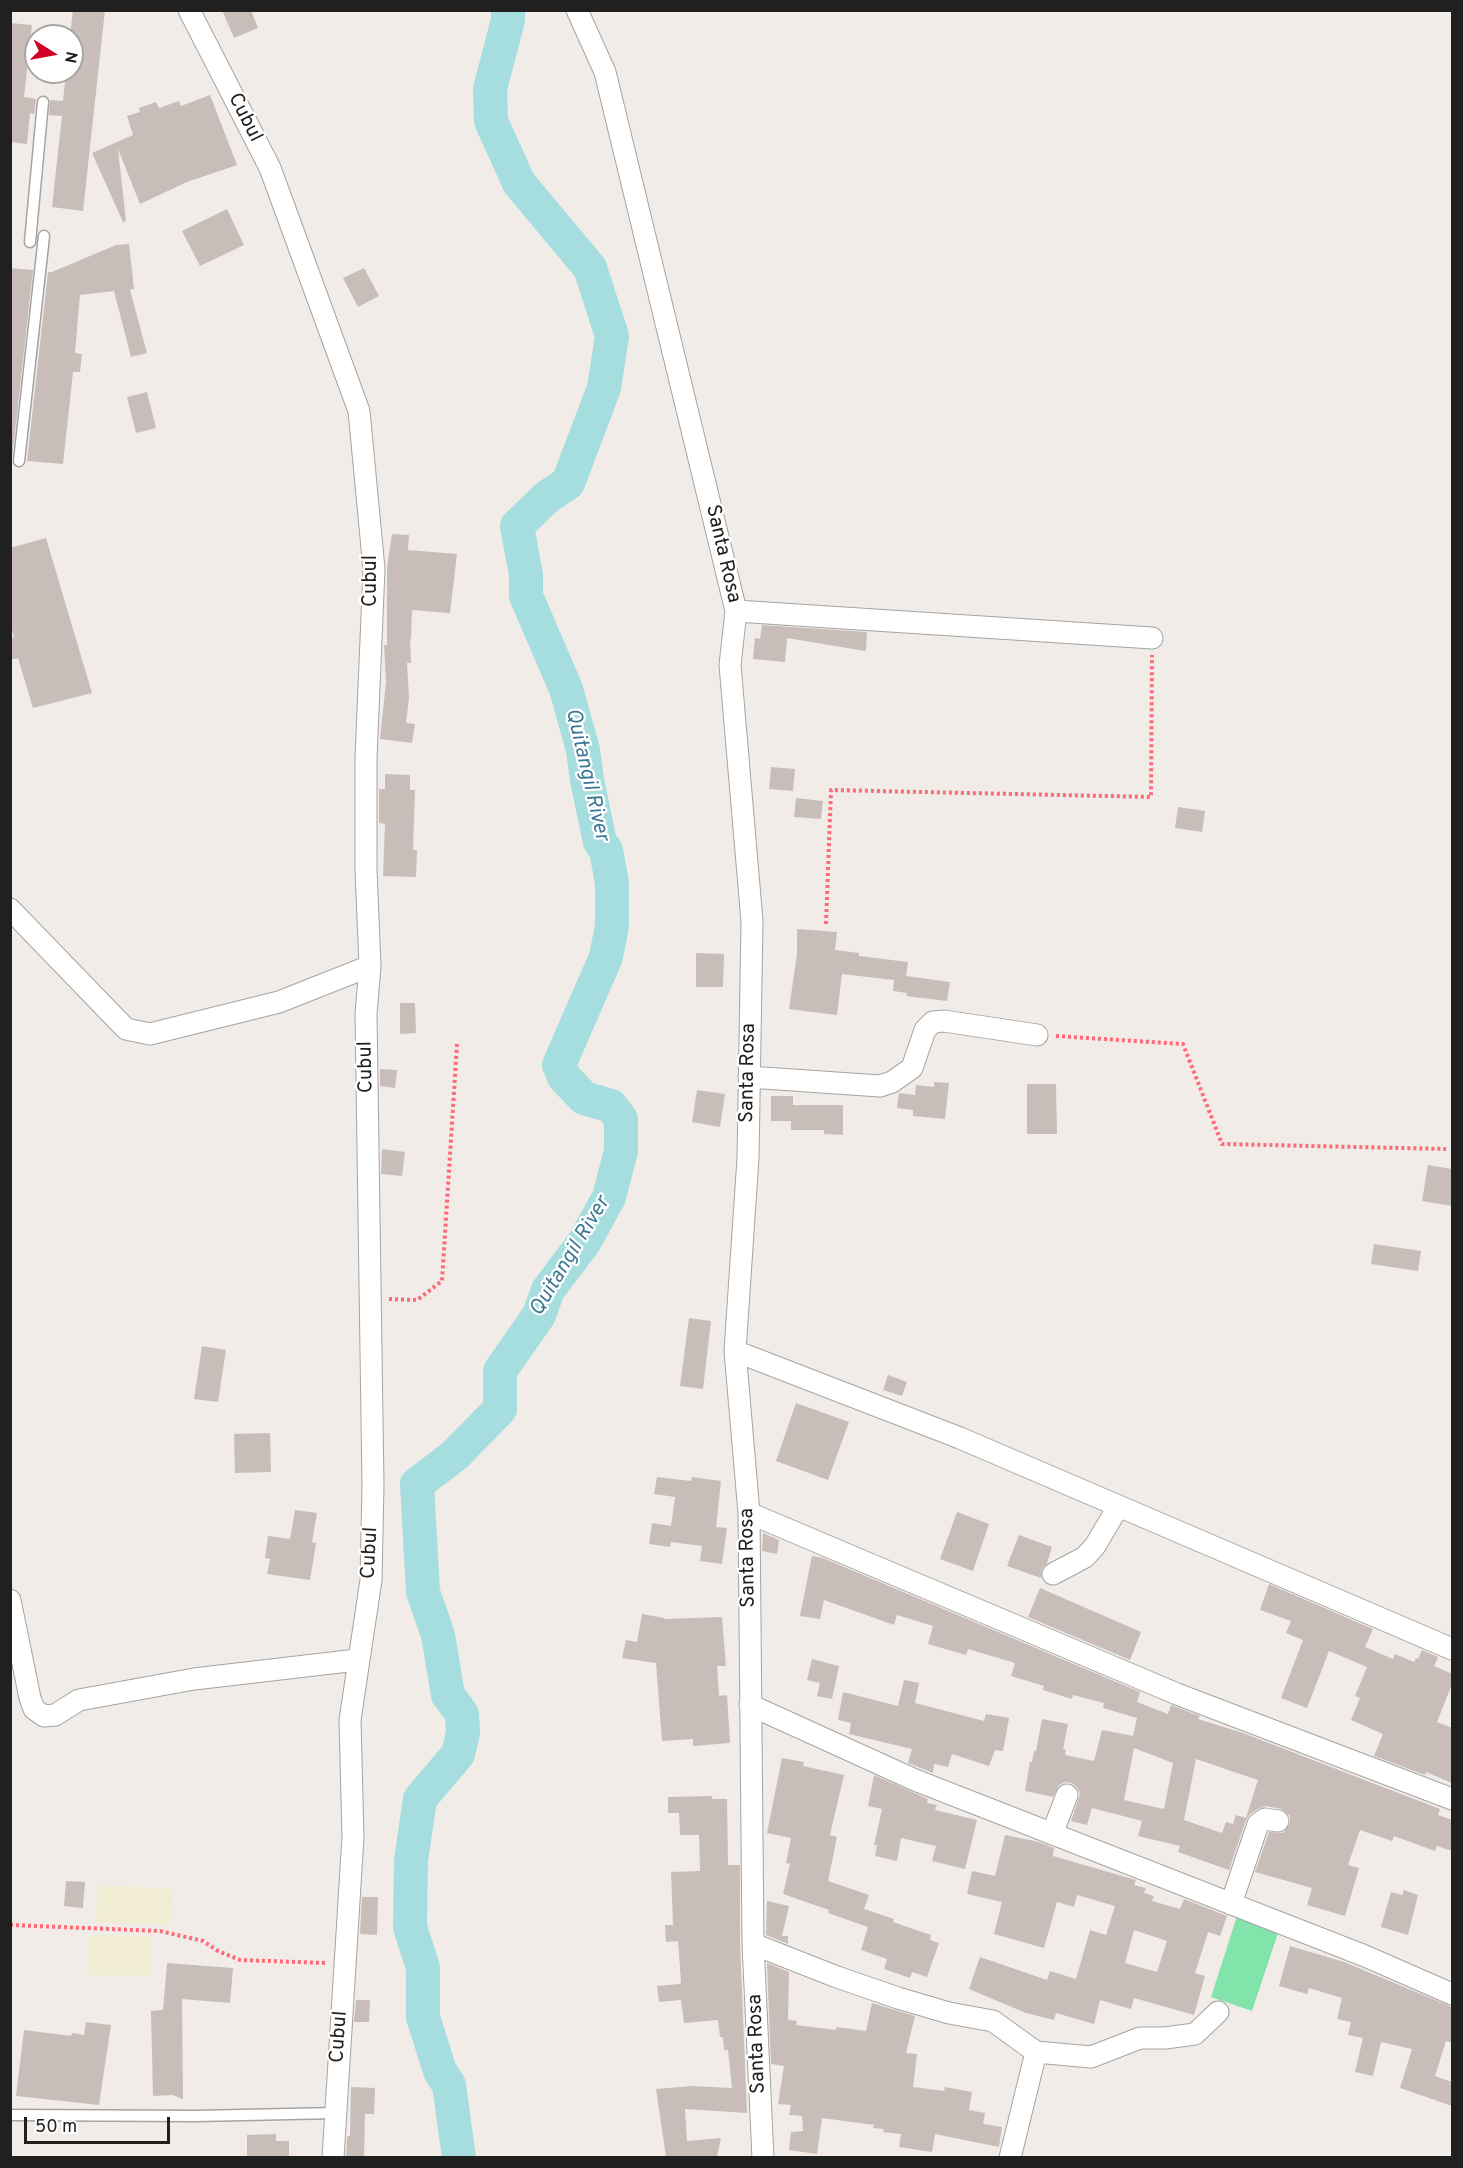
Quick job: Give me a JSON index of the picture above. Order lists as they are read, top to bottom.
{
  "streets": {
    "street": ["Cubul", "Santa Rosa"]
  },
  "water": ["Quitangil River"],
  "scale_bar": "50 m",
  "north": "right"
}
